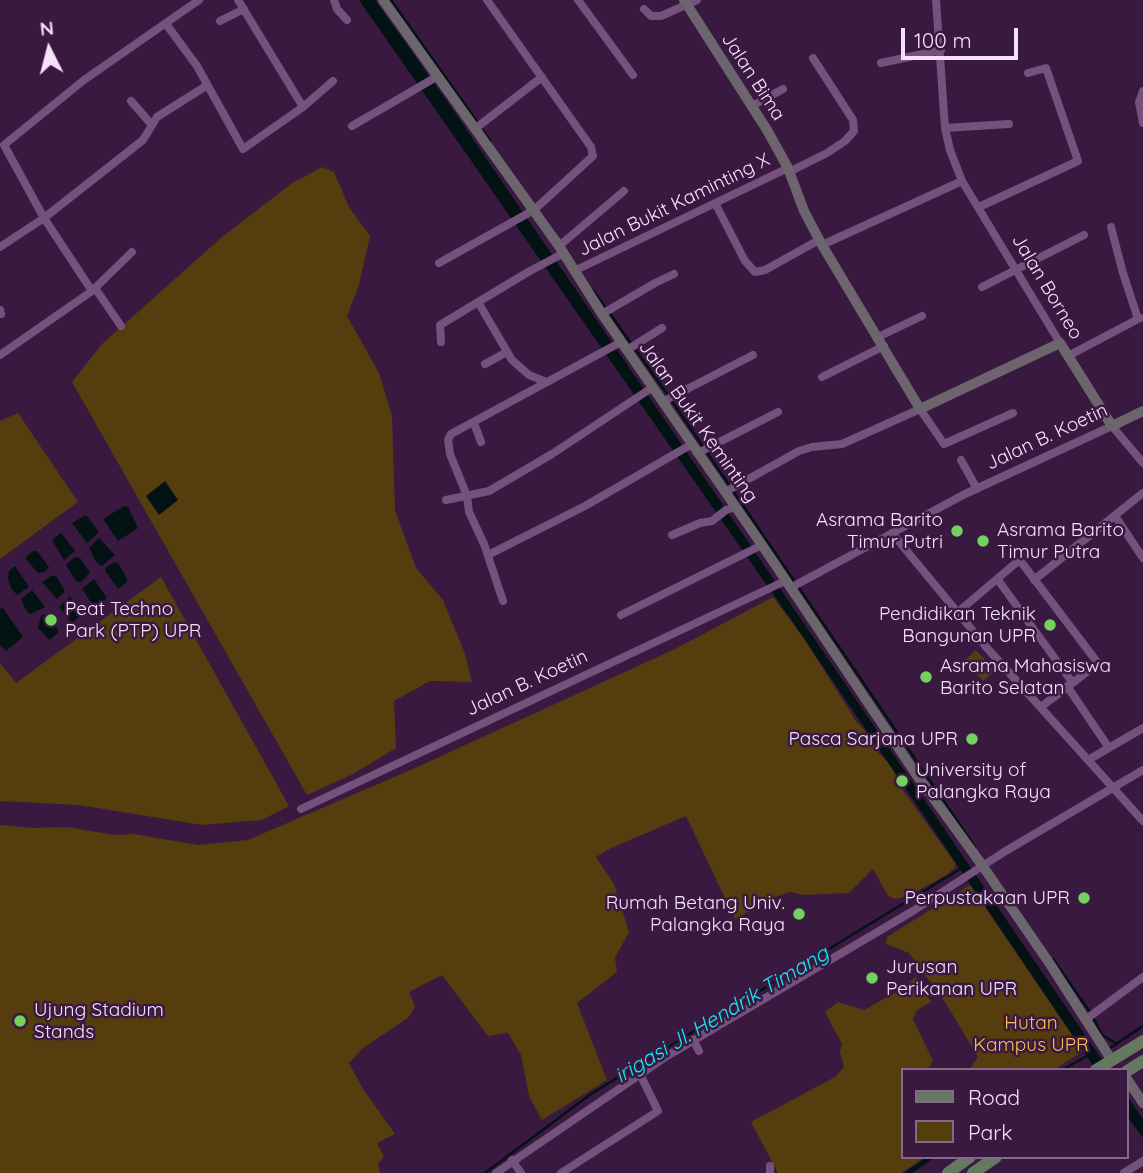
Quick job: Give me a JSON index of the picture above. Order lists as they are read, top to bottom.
{
  "streets": {
    "main road": [
      "Jalan Bima",
      "Jalan Borneo",
      "Jalan Bukit Keminting",
      "Jalan B. Koetin"
    ],
    "street": ["Jalan Bukit Kaminting X"]
  },
  "crossings": [
    ["Jalan Bima", "Jalan Bukit Kaminting X"],
    ["Jalan Bukit Kaminting X", "Jalan Bukit Keminting"],
    ["Jalan Borneo", "Jalan B. Koetin"],
    ["Jalan Bukit Keminting", "Jalan B. Koetin"]
  ],
  "water": ["irigasi Jl. Hendrik Timang"],
  "parks": ["Hutan Kampus UPR"],
  "places": [
    "Asrama Barito Timur Putri",
    "Asrama Barito Timur Putra",
    "Peat Techno Park (PTP) UPR",
    "Pendidikan Teknik Bangunan UPR",
    "Asrama Mahasiswa Barito Selatan",
    "Pasca Sarjana UPR",
    "University of Palangka Raya",
    "Perpustakaan UPR",
    "Rumah Betang Univ. Palangka Raya",
    "Jurusan Perikanan UPR",
    "Ujung Stadium Stands"
  ],
  "legend": ["Road", "Park"],
  "scale_bar": "100 m",
  "north": "top"
}
